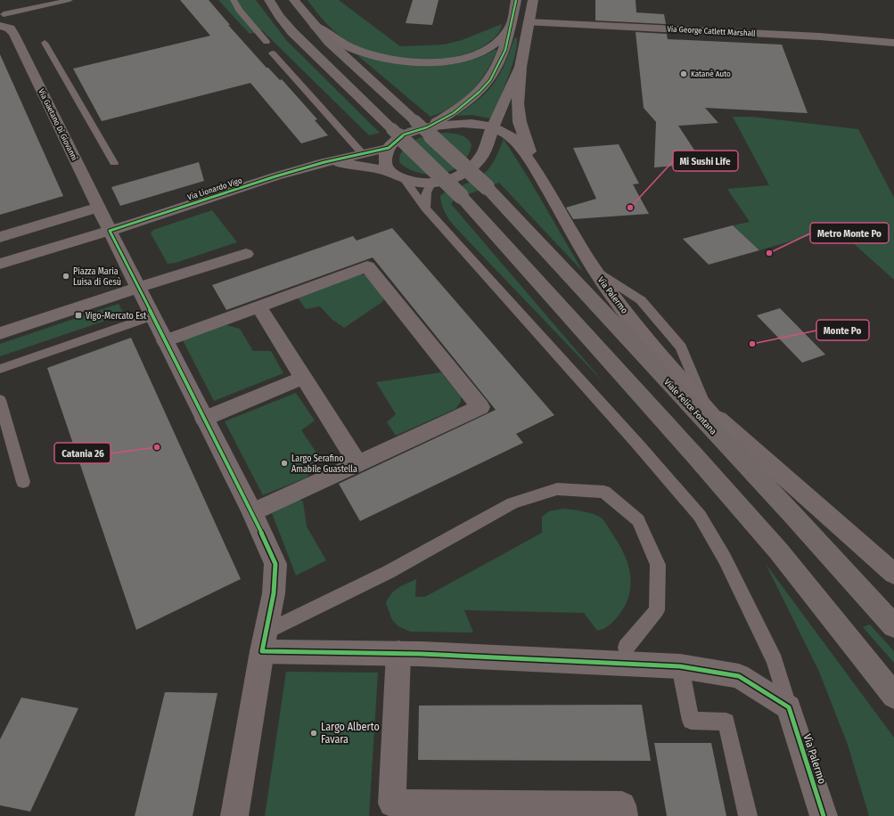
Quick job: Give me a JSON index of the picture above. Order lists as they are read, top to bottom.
{
  "streets": {
    "main road": ["Viale Felice Fontana"],
    "street": [
      "Via George Catlett Marshall",
      "Via Gaetano Di Giovanni",
      "Via Lionardo Vigo",
      "Via Palermo"
    ]
  },
  "crossings": [
    ["Via Gaetano Di Giovanni", "Via Lionardo Vigo"],
    ["Via Palermo", "Viale Felice Fontana"]
  ],
  "places": {
    "other": [
      "Katanè Auto",
      "Mi Sushi Life",
      "Metro Monte Po",
      "Piazza Maria Luisa di Gesù",
      "Monte Po",
      "Catania 26",
      "Largo Serafino Amabile Guastella",
      "Largo Alberto Favara"
    ],
    "transit": ["Vigo-Mercato Est"]
  }
}
